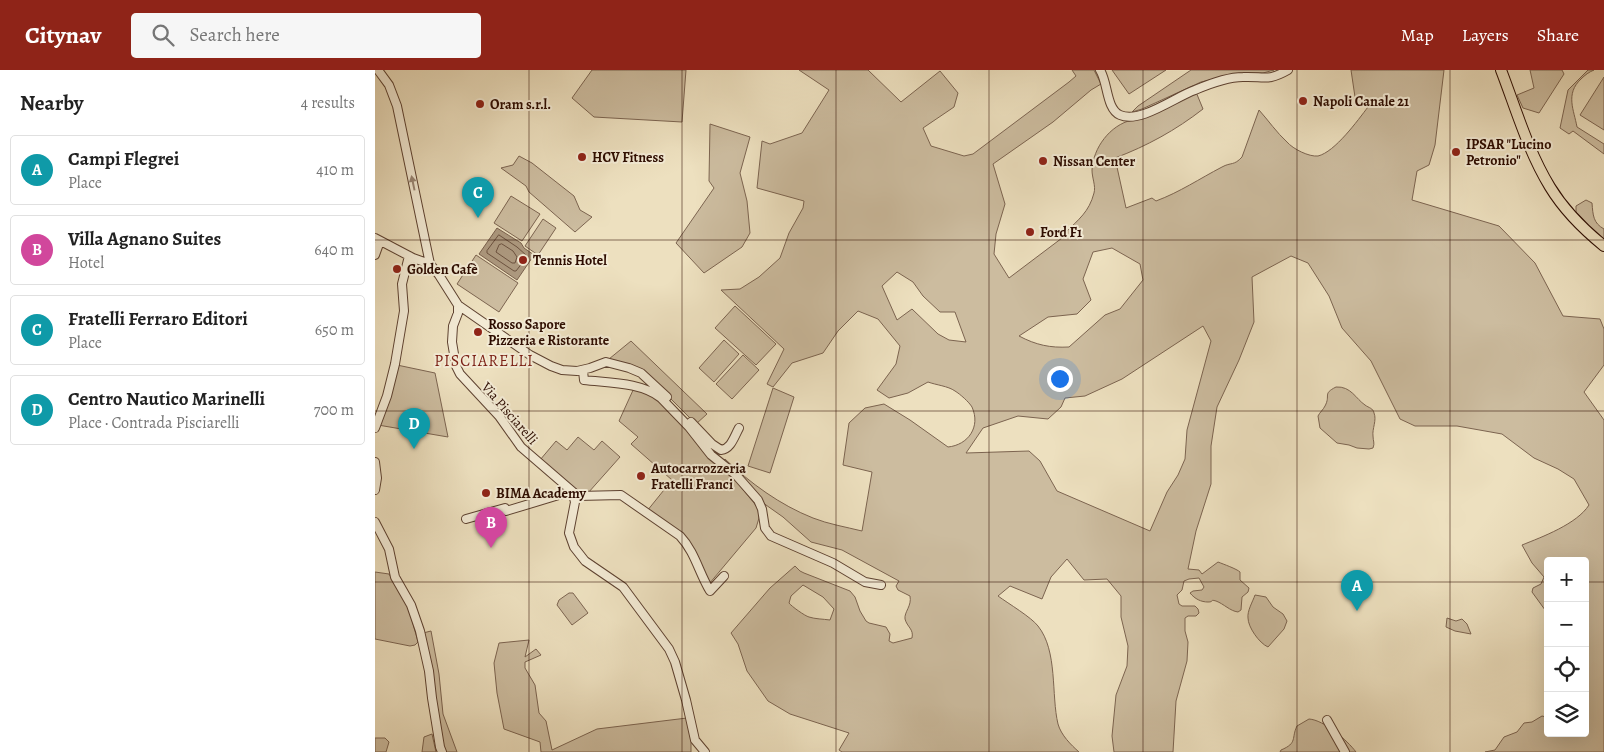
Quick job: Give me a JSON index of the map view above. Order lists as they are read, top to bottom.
{
  "streets": {
    "street": ["Via Pisciarelli"]
  },
  "districts": ["PISCIARELLI"],
  "places": [
    "Napoli Canale 21",
    "Oram s.r.l.",
    "IPSAR \"Lucino Petronio\"",
    "HCV Fitness",
    "Nissan Center",
    "Ford F1",
    "Tennis Hotel",
    "Golden Cafè",
    "Rosso Sapore Pizzeria e Ristorante",
    "Autocarrozzeria Fratelli Franci",
    "BIMA Academy"
  ],
  "page": {
    "header": "Citynav",
    "search": "Search here",
    "nav": ["Map", "Layers", "Share"],
    "heading": ["Nearby", "4 results"],
    "list": [
      {
        "mark": "A",
        "name": "Campi Flegrei",
        "note": "Place",
        "value": "410 m"
      },
      {
        "mark": "B",
        "name": "Villa Agnano Suites",
        "note": "Hotel",
        "value": "640 m"
      },
      {
        "mark": "C",
        "name": "Fratelli Ferraro Editori",
        "note": "Place",
        "value": "650 m"
      },
      {
        "mark": "D",
        "name": "Centro Nautico Marinelli",
        "note": "Place · Contrada Pisciarelli",
        "value": "700 m"
      }
    ],
    "pins": [
      "C",
      "D",
      "B",
      "A"
    ],
    "map_buttons": ["+", "−"]
  }
}
